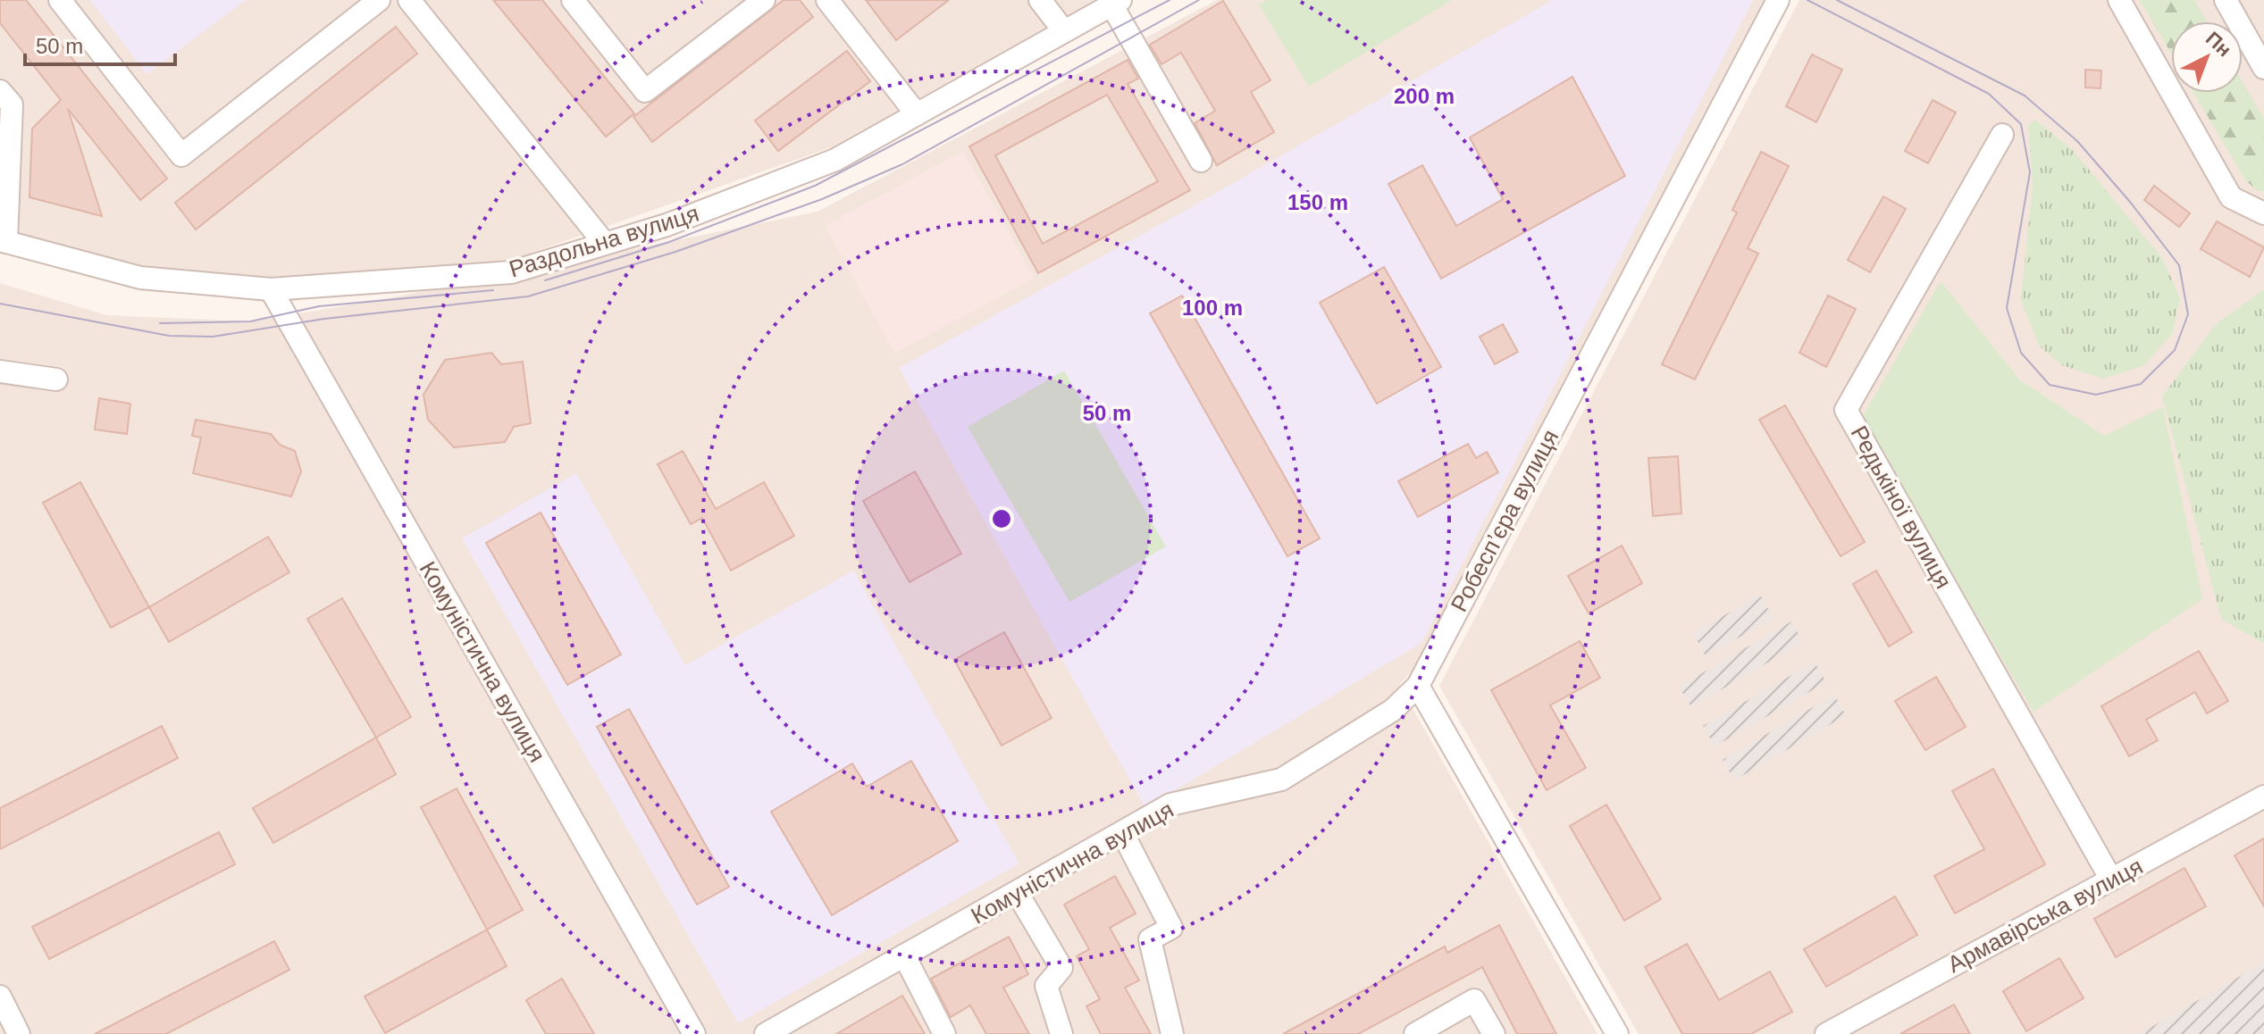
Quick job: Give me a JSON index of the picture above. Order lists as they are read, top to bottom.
{
  "streets": {
    "street": [
      "Раздольна вулиця",
      "Редькіної вулиця",
      "Робесп’єра вулиця",
      "Комуністична вулиця",
      "Армавірська вулиця"
    ]
  },
  "crossings": [
    ["Раздольна вулиця", "Комуністична вулиця"],
    ["Редькіної вулиця", "Армавірська вулиця"],
    ["Робесп’єра вулиця", "Комуністична вулиця"]
  ],
  "scale_bar": "50 m",
  "north": "top right",
  "rings": [
    "200 m",
    "150 m",
    "100 m",
    "50 m"
  ]
}
